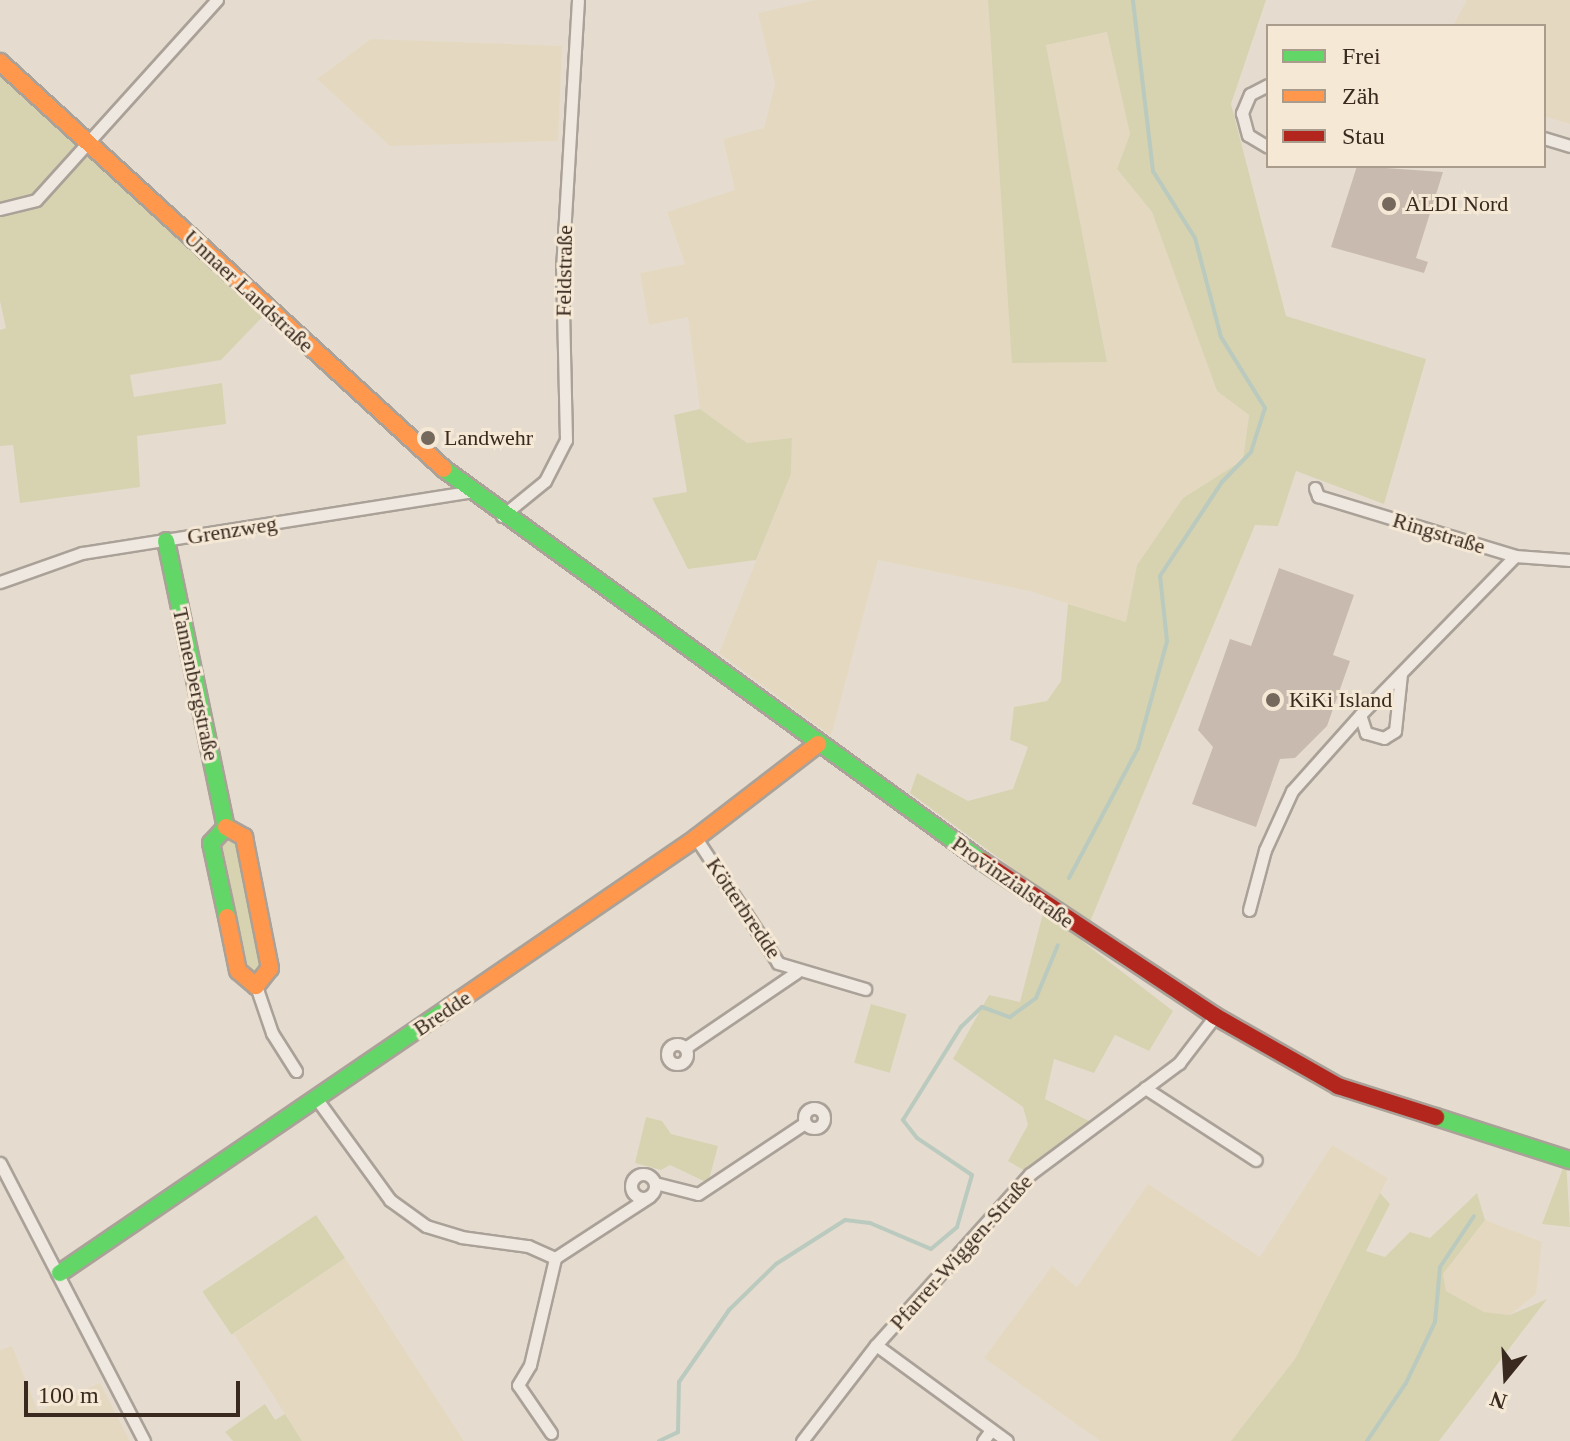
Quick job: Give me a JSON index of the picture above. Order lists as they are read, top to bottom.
{
  "streets": {
    "main road": [
      "Unnaer Landstraße",
      "Tannenbergstraße",
      "Provinzialstraße",
      "Bredde"
    ],
    "street": [
      "Feldstraße",
      "Grenzweg",
      "Ringstraße",
      "Kötterbredde",
      "Pfarrer-Wiggen-Straße"
    ]
  },
  "crossings": [
    ["Feldstraße", "Unnaer Landstraße"],
    ["Feldstraße", "Provinzialstraße"],
    ["Unnaer Landstraße", "Grenzweg"],
    ["Unnaer Landstraße", "Provinzialstraße"],
    ["Grenzweg", "Tannenbergstraße"],
    ["Provinzialstraße", "Bredde"],
    ["Provinzialstraße", "Pfarrer-Wiggen-Straße"],
    ["Kötterbredde", "Bredde"]
  ],
  "places": ["ALDI Nord", "Landwehr", "KiKi Island"],
  "legend": ["Frei", "Zäh", "Stau"],
  "scale_bar": "100 m",
  "north": "bottom"
}
